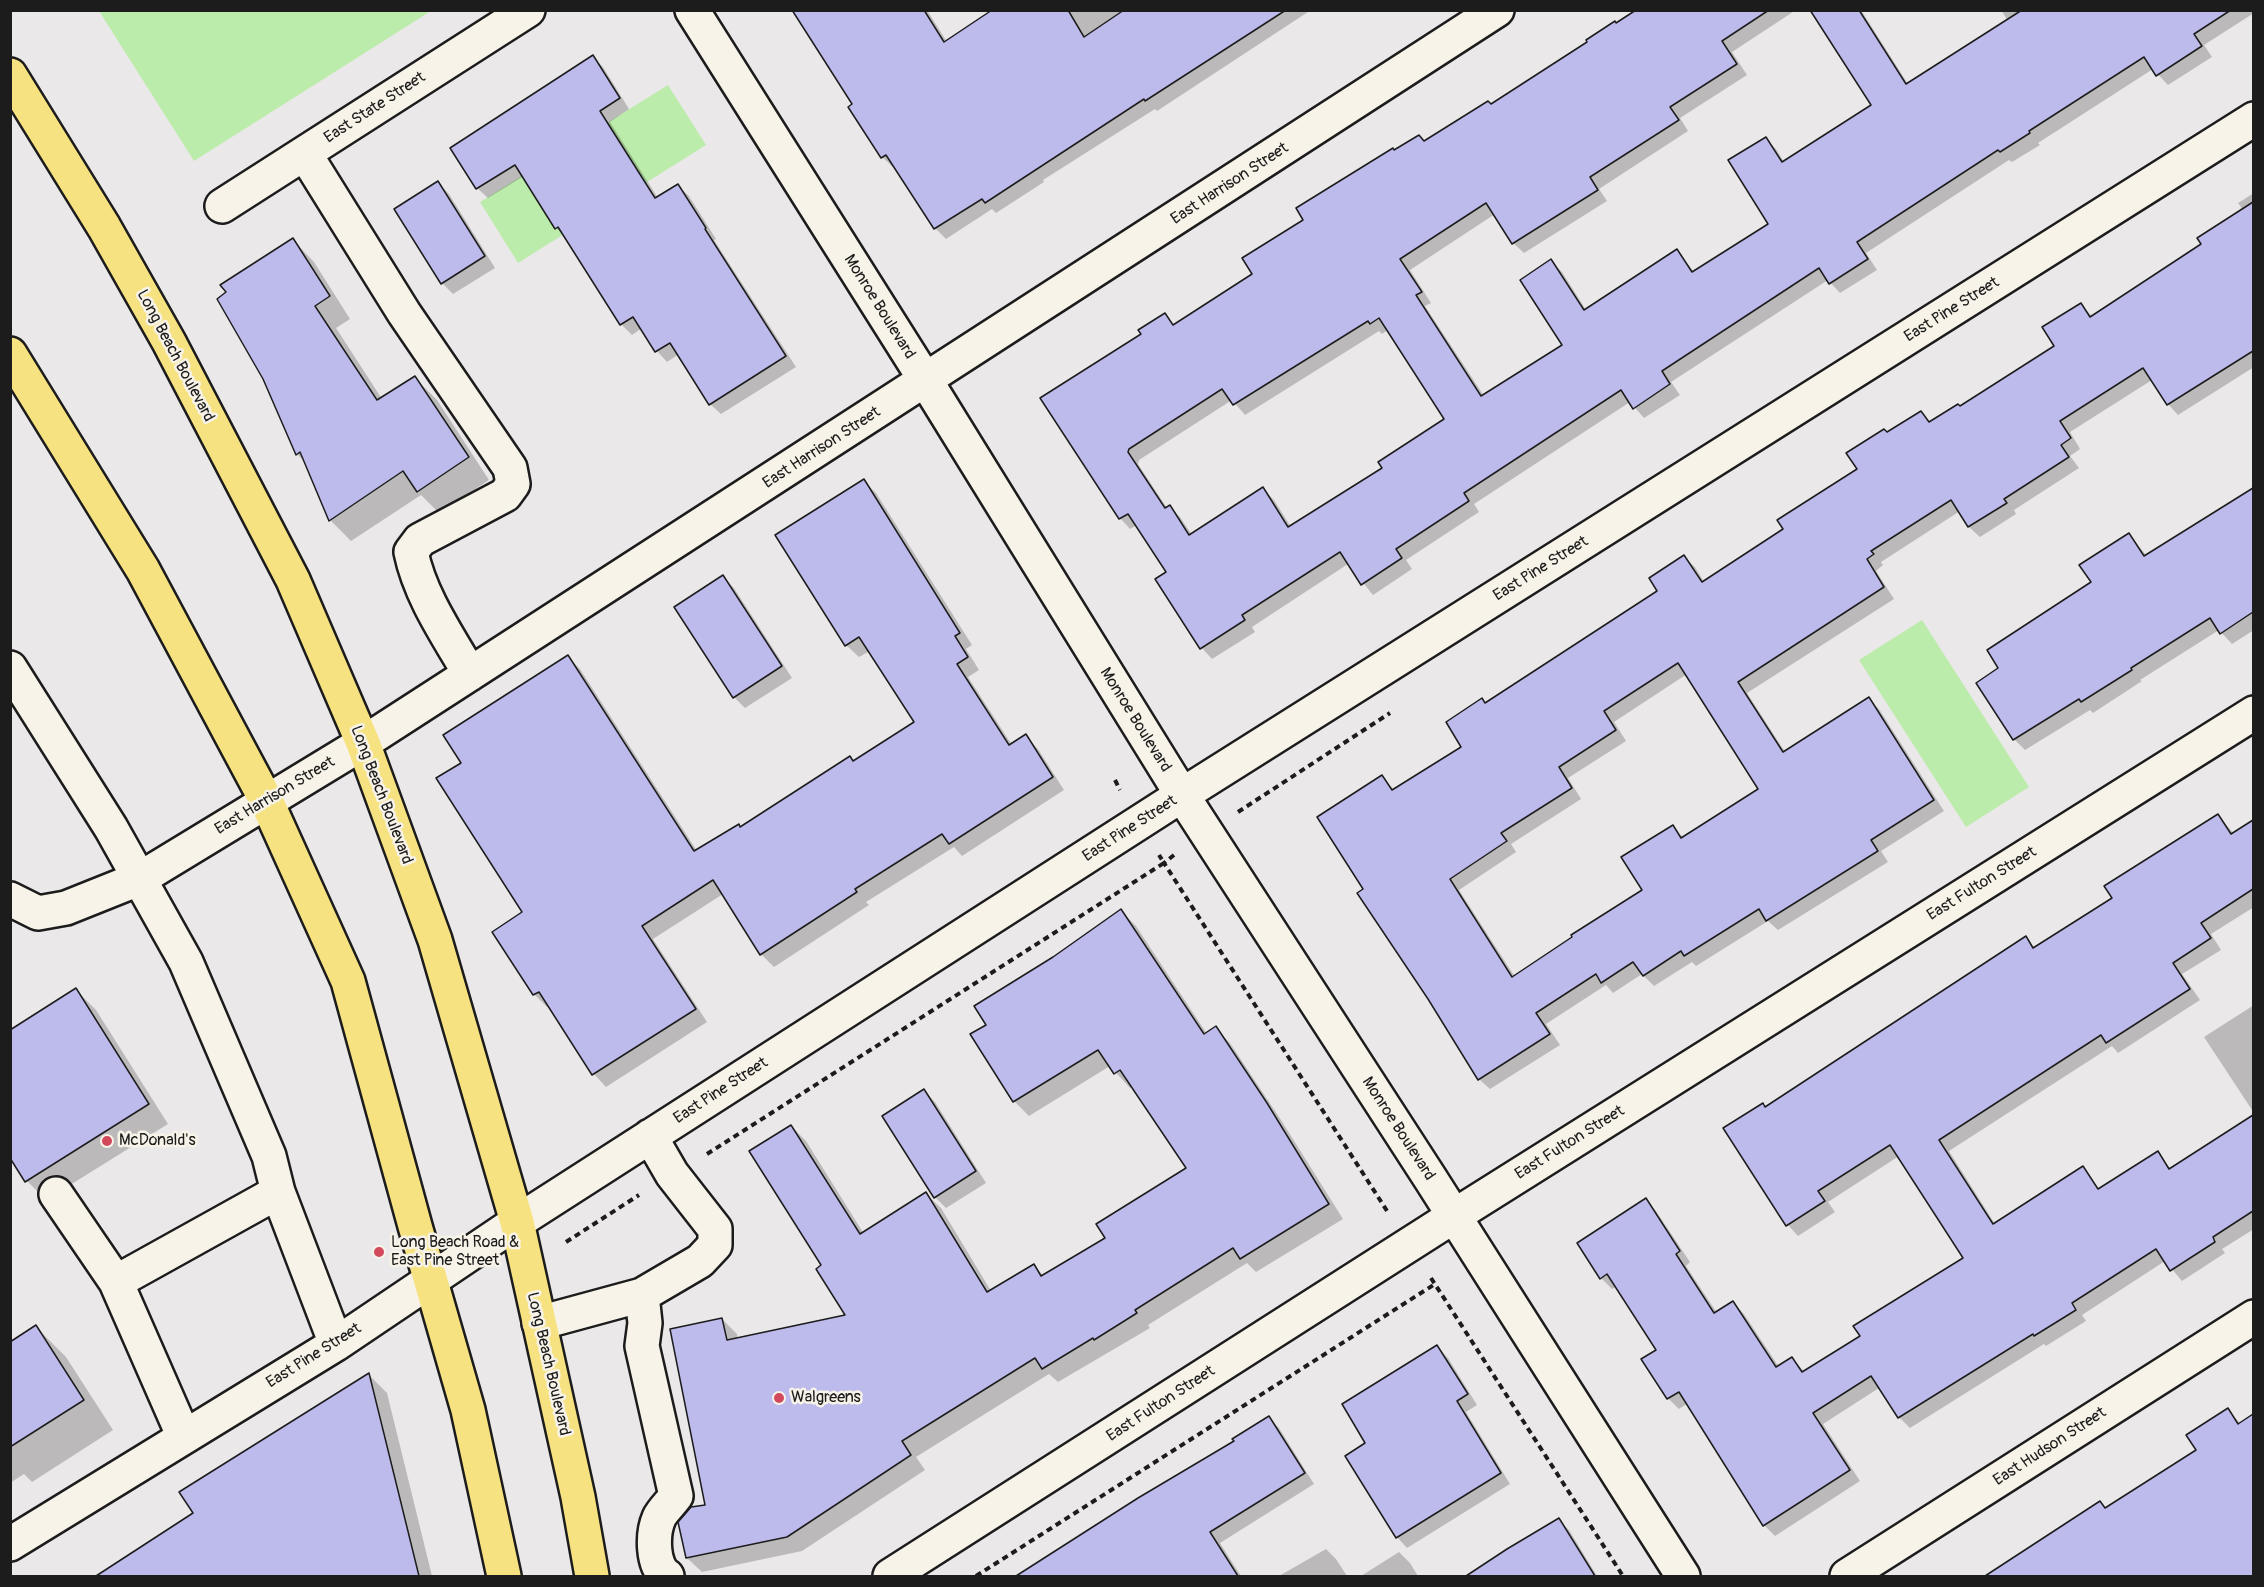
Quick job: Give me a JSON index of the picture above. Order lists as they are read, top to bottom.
{
  "streets": {
    "main road": ["Long Beach Boulevard"],
    "street": [
      "East State Street",
      "East Harrison Street",
      "Monroe Boulevard",
      "East Pine Street",
      "East Fulton Street",
      "East Hudson Street"
    ]
  },
  "crossings": [
    ["East Harrison Street", "Monroe Boulevard"],
    ["East Harrison Street", "Long Beach Boulevard"],
    ["Monroe Boulevard", "East Pine Street"],
    ["Monroe Boulevard", "East Fulton Street"],
    ["East Pine Street", "Long Beach Boulevard"]
  ],
  "places": ["McDonald's", "Long Beach Road & East Pine Street", "Walgreens"]
}
